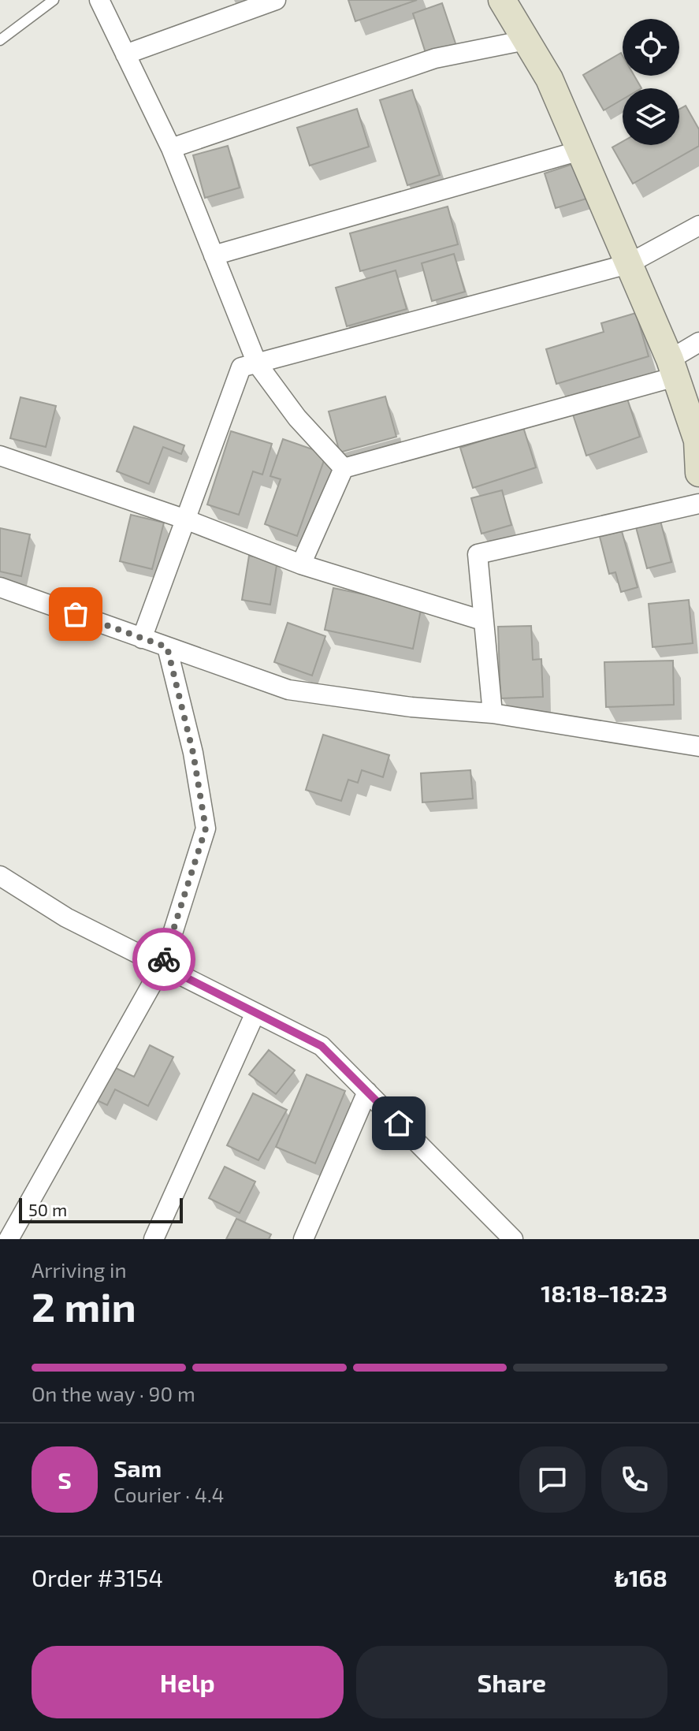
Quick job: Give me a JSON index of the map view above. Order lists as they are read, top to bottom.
{
  "scale_bar": "50 m",
  "page": {
    "scale": "50 m",
    "heading": ["2 min", "Arriving in", "18:18–18:23"],
    "panel": [
      "Sam",
      "Courier · 4.4",
      "Order #3154",
      "₺168"
    ],
    "bar": "On the way · 90 m",
    "round": "S",
    "buttons": ["Help", "Share"]
  }
}
